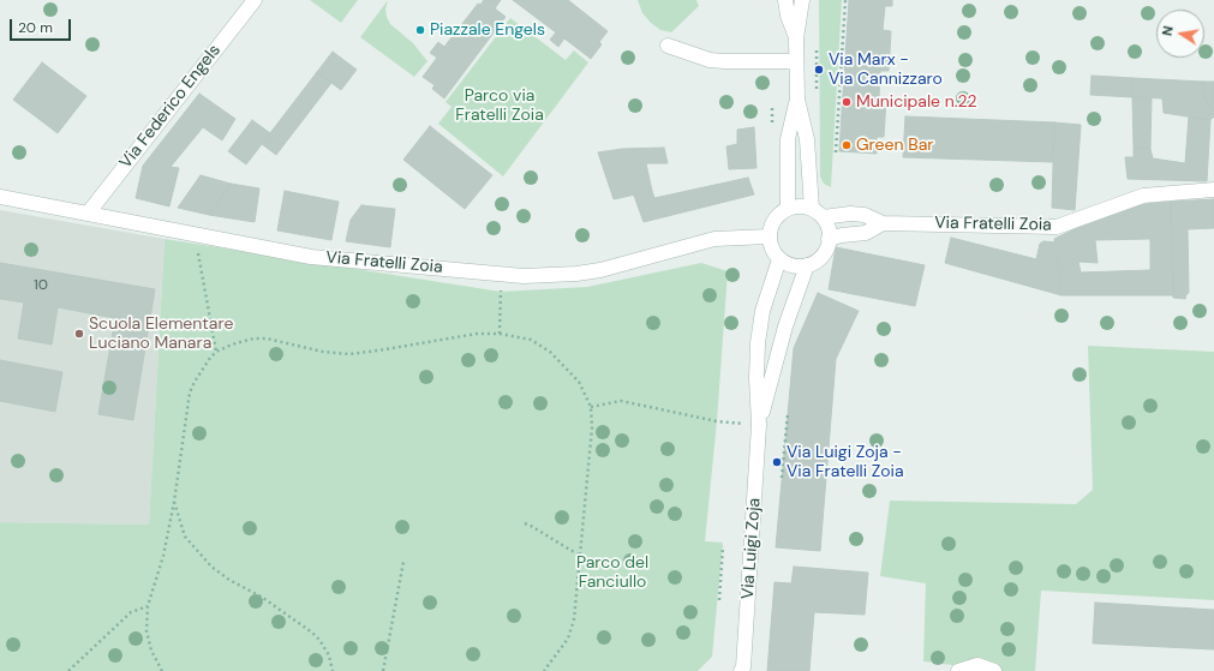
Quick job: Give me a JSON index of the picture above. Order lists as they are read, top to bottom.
{
  "streets": {
    "street": ["Via Federico Engels", "Via Fratelli Zoia", "Via Luigi Zoja"]
  },
  "crossings": [
    ["Via Federico Engels", "Via Fratelli Zoia"],
    ["Via Fratelli Zoia", "Via Luigi Zoja"]
  ],
  "parks": ["Parco via Fratelli Zoia", "Parco del Fanciullo"],
  "places": [
    "Piazzale Engels",
    "Via Marx - Via Cannizzaro",
    "Municipale n.22",
    "Green Bar",
    "Scuola Elementare Luciano Manara",
    "Via Luigi Zoja - Via Fratelli Zoia"
  ],
  "house_numbers": ["10"],
  "scale_bar": "20 m",
  "north": "left"
}
